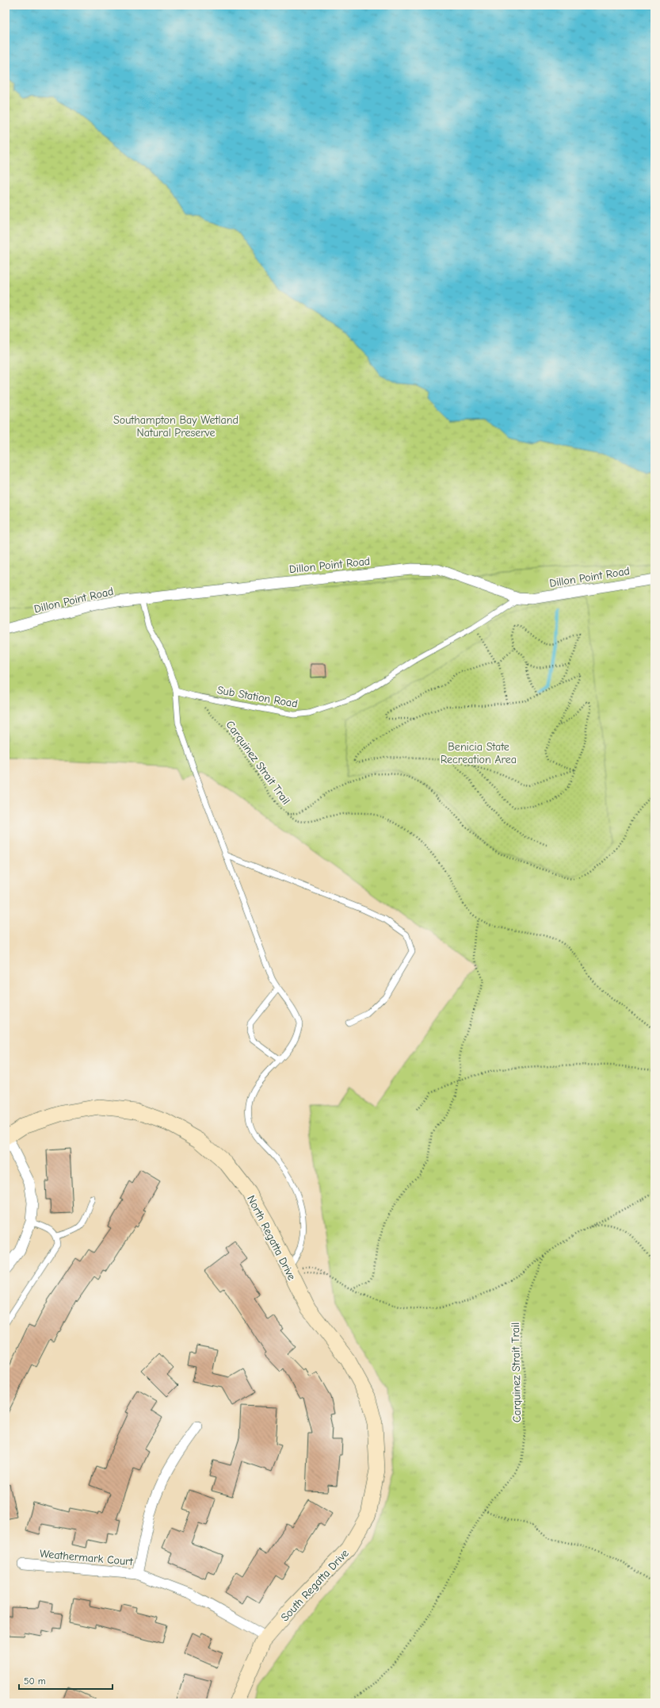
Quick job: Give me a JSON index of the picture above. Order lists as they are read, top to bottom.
{
  "streets": {
    "street": [
      "Dillon Point Road",
      "North Regatta Drive",
      "Weathermark Court",
      "South Regatta Drive"
    ],
    "lane": ["Sub Station Road"],
    "path": ["Carquinez Strait Trail"]
  },
  "crossings": [
    ["Dillon Point Road", "Sub Station Road"],
    ["Sub Station Road", "Carquinez Strait Trail"],
    ["North Regatta Drive", "South Regatta Drive"],
    ["Weathermark Court", "South Regatta Drive"]
  ],
  "parks": ["Southampton Bay Wetland Natural Preserve", "Benicia State Recreation Area"],
  "scale_bar": "50 m"
}
